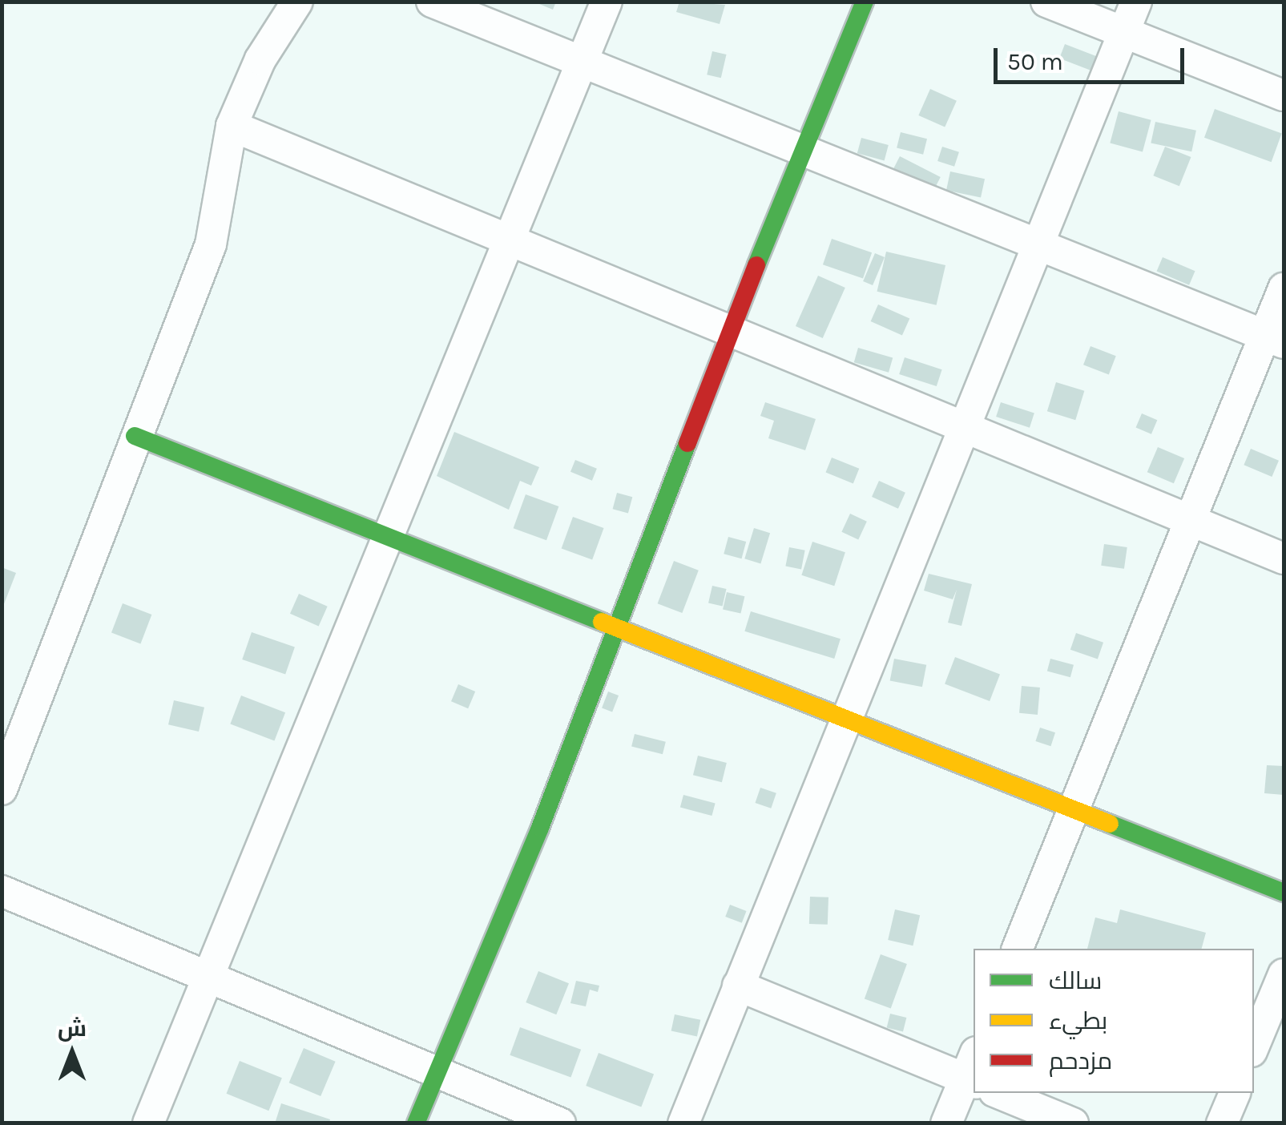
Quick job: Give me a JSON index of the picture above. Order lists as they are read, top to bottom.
{
  "legend": ["سالك", "بطيء", "مزدحم"],
  "scale_bar": "50 m",
  "north": "top"
}
